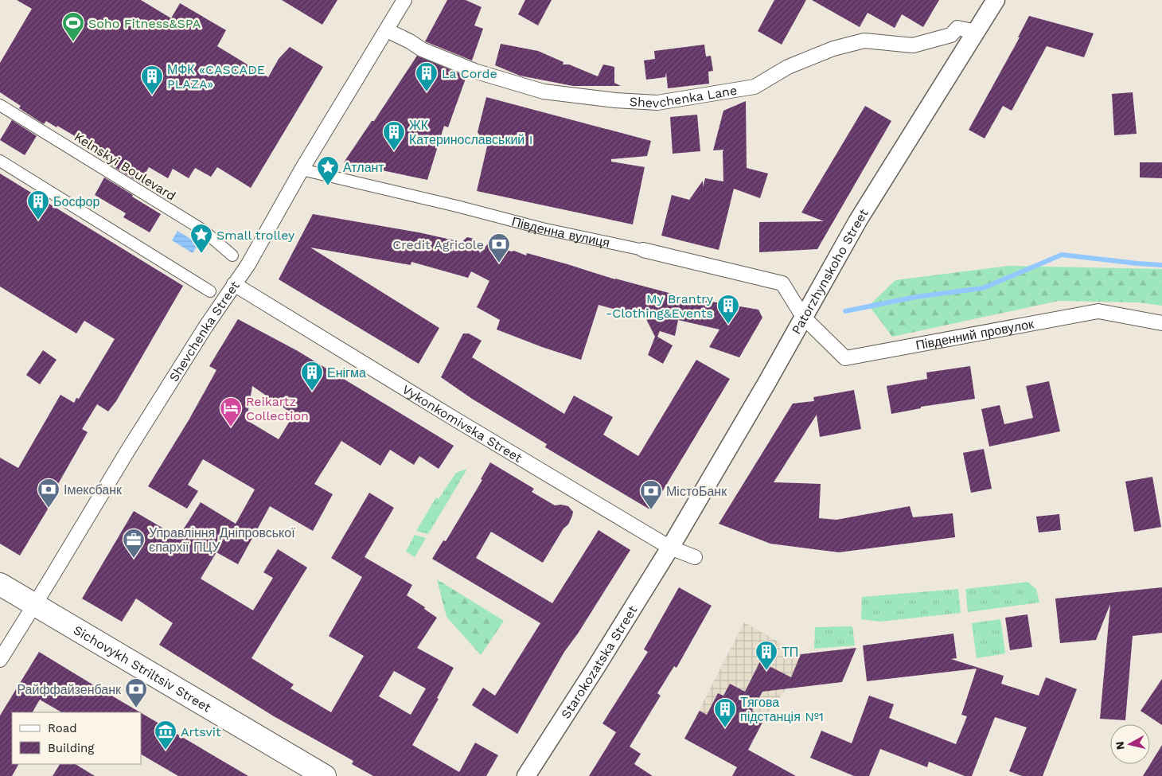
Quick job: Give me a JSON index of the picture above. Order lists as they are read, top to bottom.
{
  "streets": {
    "main road": ["Sichovykh Striltsiv Street"],
    "street": [
      "Shevchenka Lane",
      "Kelnskyi Boulevard",
      "Південна вулиця",
      "Patorzhynskoho Street",
      "Shevchenka Street",
      "Південний провулок",
      "Vykonkomivska Street",
      "Starokozatska Street"
    ]
  },
  "crossings": [
    ["Shevchenka Lane", "Patorzhynskoho Street"],
    ["Shevchenka Lane", "Shevchenka Street"],
    ["Південна вулиця", "Patorzhynskoho Street"],
    ["Південна вулиця", "Shevchenka Street"],
    ["Південна вулиця", "Південний провулок"],
    ["Patorzhynskoho Street", "Південний провулок"],
    ["Patorzhynskoho Street", "Vykonkomivska Street"],
    ["Patorzhynskoho Street", "Starokozatska Street"],
    ["Shevchenka Street", "Vykonkomivska Street"],
    ["Shevchenka Street", "Sichovykh Striltsiv Street"],
    ["Vykonkomivska Street", "Starokozatska Street"]
  ],
  "places": {
    "sports": ["Soho Fitness&SPA"],
    "building": [
      "La Corde",
      "МФК «CASCADE PLAZA»",
      "ЖК Катеринославський I",
      "Босфор",
      "My Brantry -Clothing&Events",
      "Енігма",
      "ТП",
      "Тягова підстанція №1"
    ],
    "place": ["Атлант", "Small trolley"],
    "bank": [
      "Credit Agricole",
      "Імексбанк",
      "МістоБанк",
      "Райффайзенбанк"
    ],
    "hotel": ["Reikartz Collection"],
    "office": ["Управління Дніпровської єпархії ПЦУ"],
    "museum": ["Artsvit"]
  },
  "legend": ["Road", "Building"],
  "north": "left"
}
